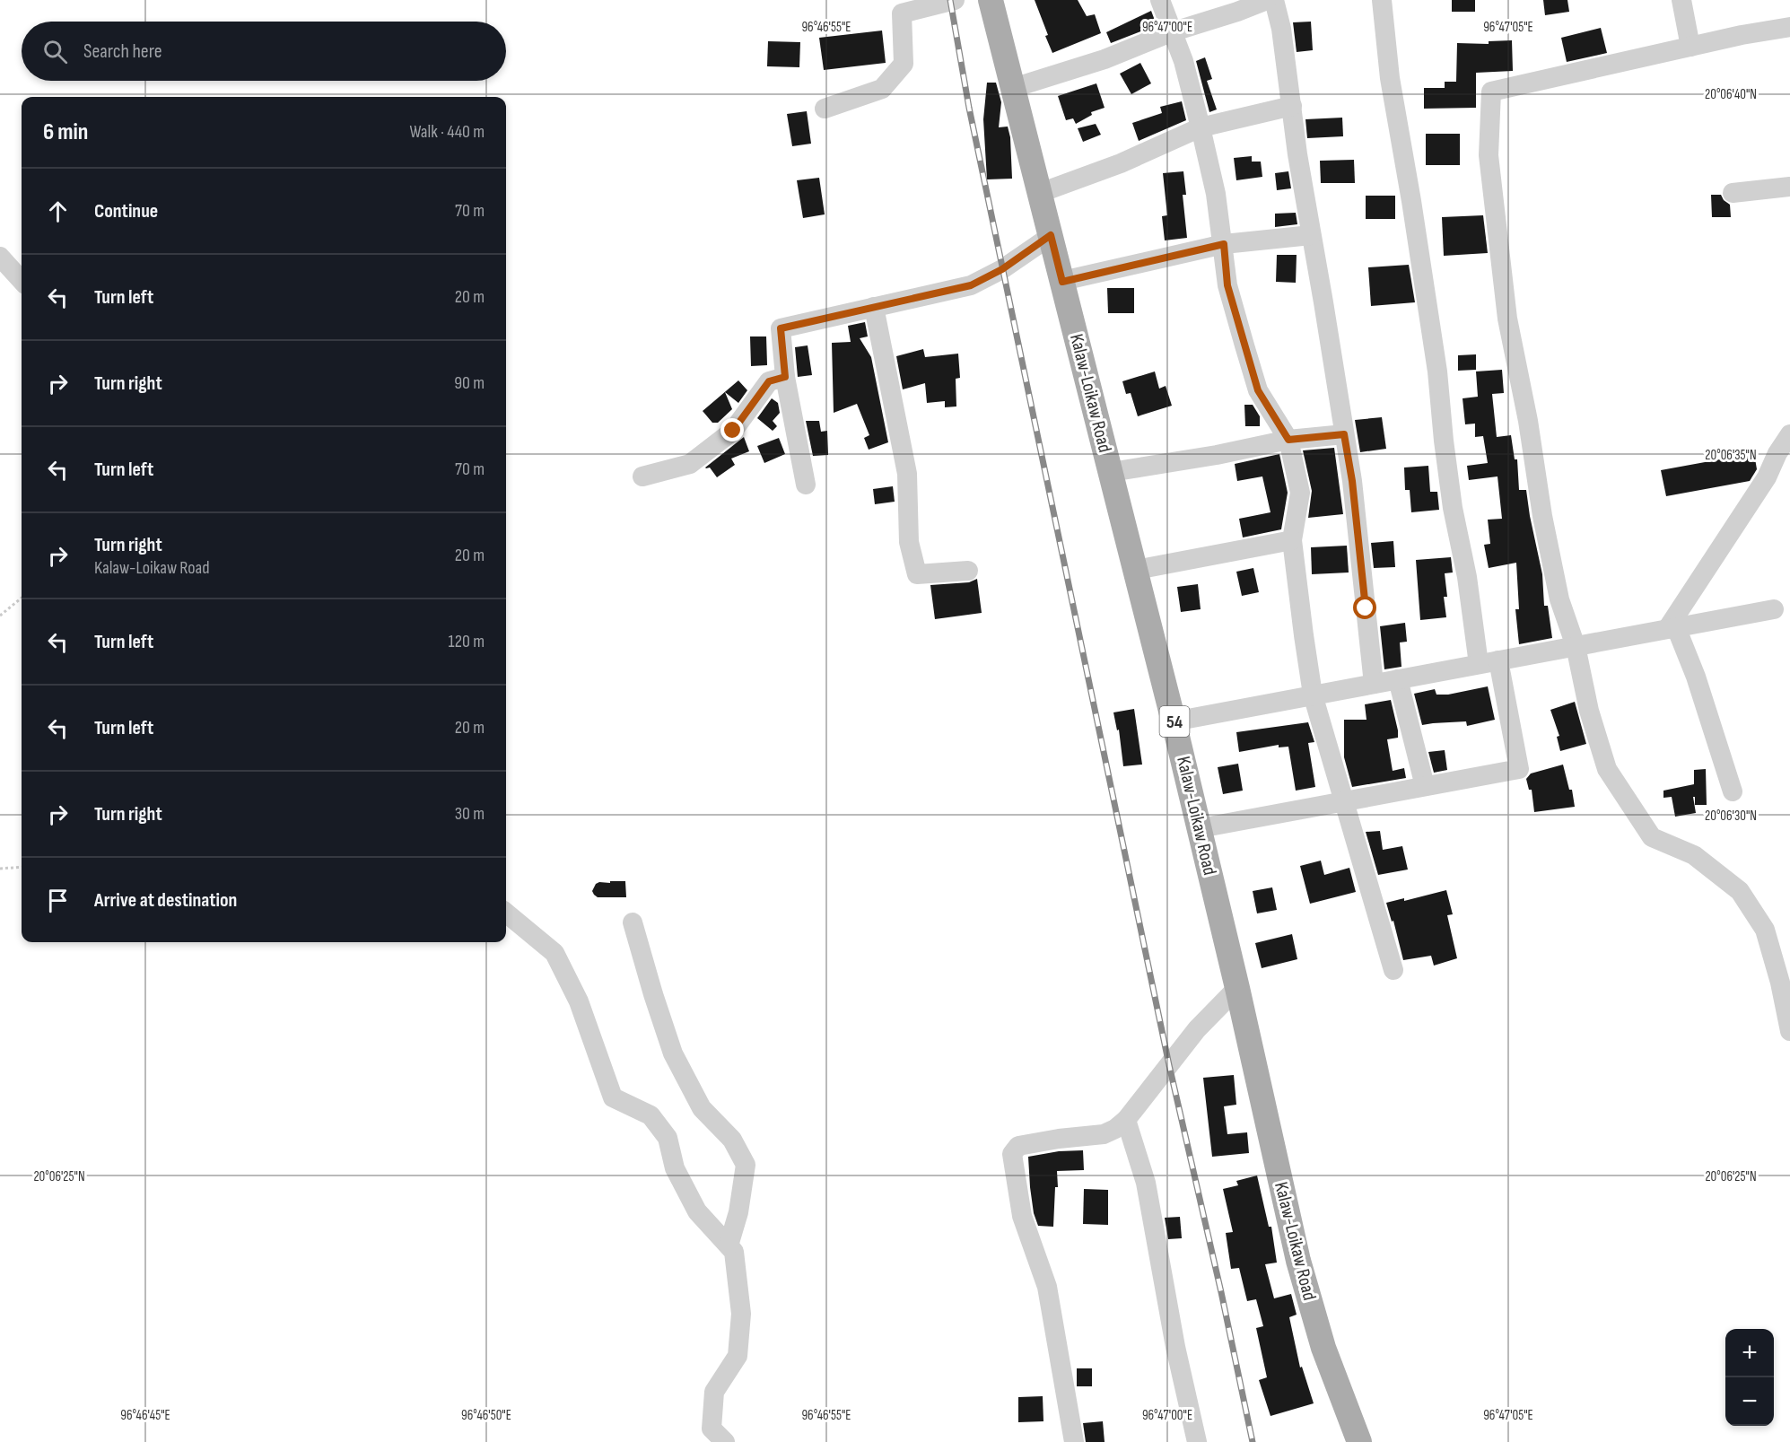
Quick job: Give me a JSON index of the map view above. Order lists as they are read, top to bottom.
{
  "streets": {
    "main road": ["Kalaw-Loikaw Road", "54"]
  },
  "page": {
    "search": "Search here",
    "heading": ["6 min", "Walk · 440 m"],
    "list": [
      ["Continue", "70 m"],
      ["Turn left", "20 m"],
      ["Turn right", "90 m"],
      ["Turn left", "70 m"],
      ["Turn right", "Kalaw-Loikaw Road", "20 m"],
      ["Turn left", "120 m"],
      ["Turn left", "20 m"],
      ["Turn right", "30 m"],
      "Arrive at destination"
    ],
    "map_buttons": ["+", "−"]
  },
  "coordinates": [
    "96°46'55\"E",
    "96°47'00\"E",
    "96°47'05\"E",
    "20°06'40\"N",
    "20°06'35\"N",
    "20°06'30\"N",
    "20°06'25\"N",
    "96°46'45\"E",
    "96°46'50\"E"
  ]
}
